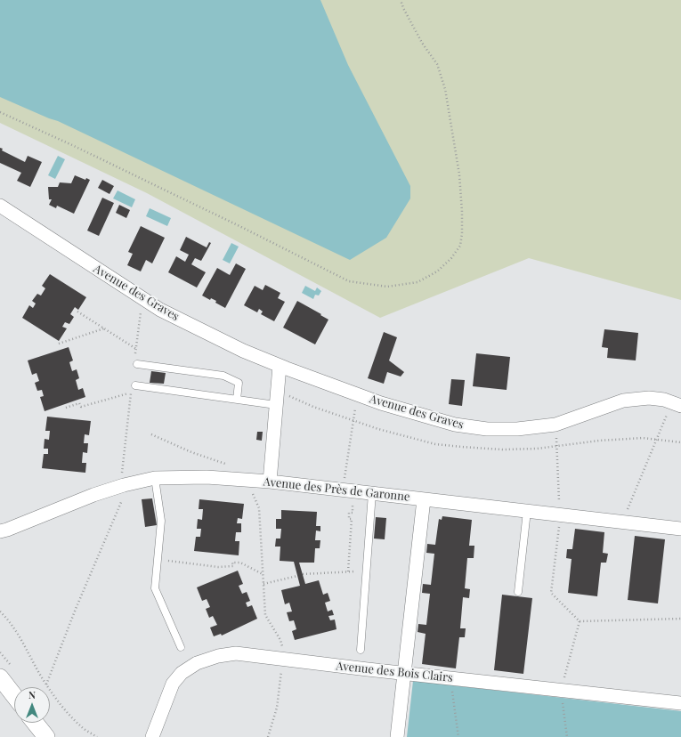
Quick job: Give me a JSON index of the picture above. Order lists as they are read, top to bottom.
{
  "streets": {
    "street": ["Avenue des Graves", "Avenue des Près de Garonne", "Avenue des Bois Clairs"]
  },
  "north": "top"
}
